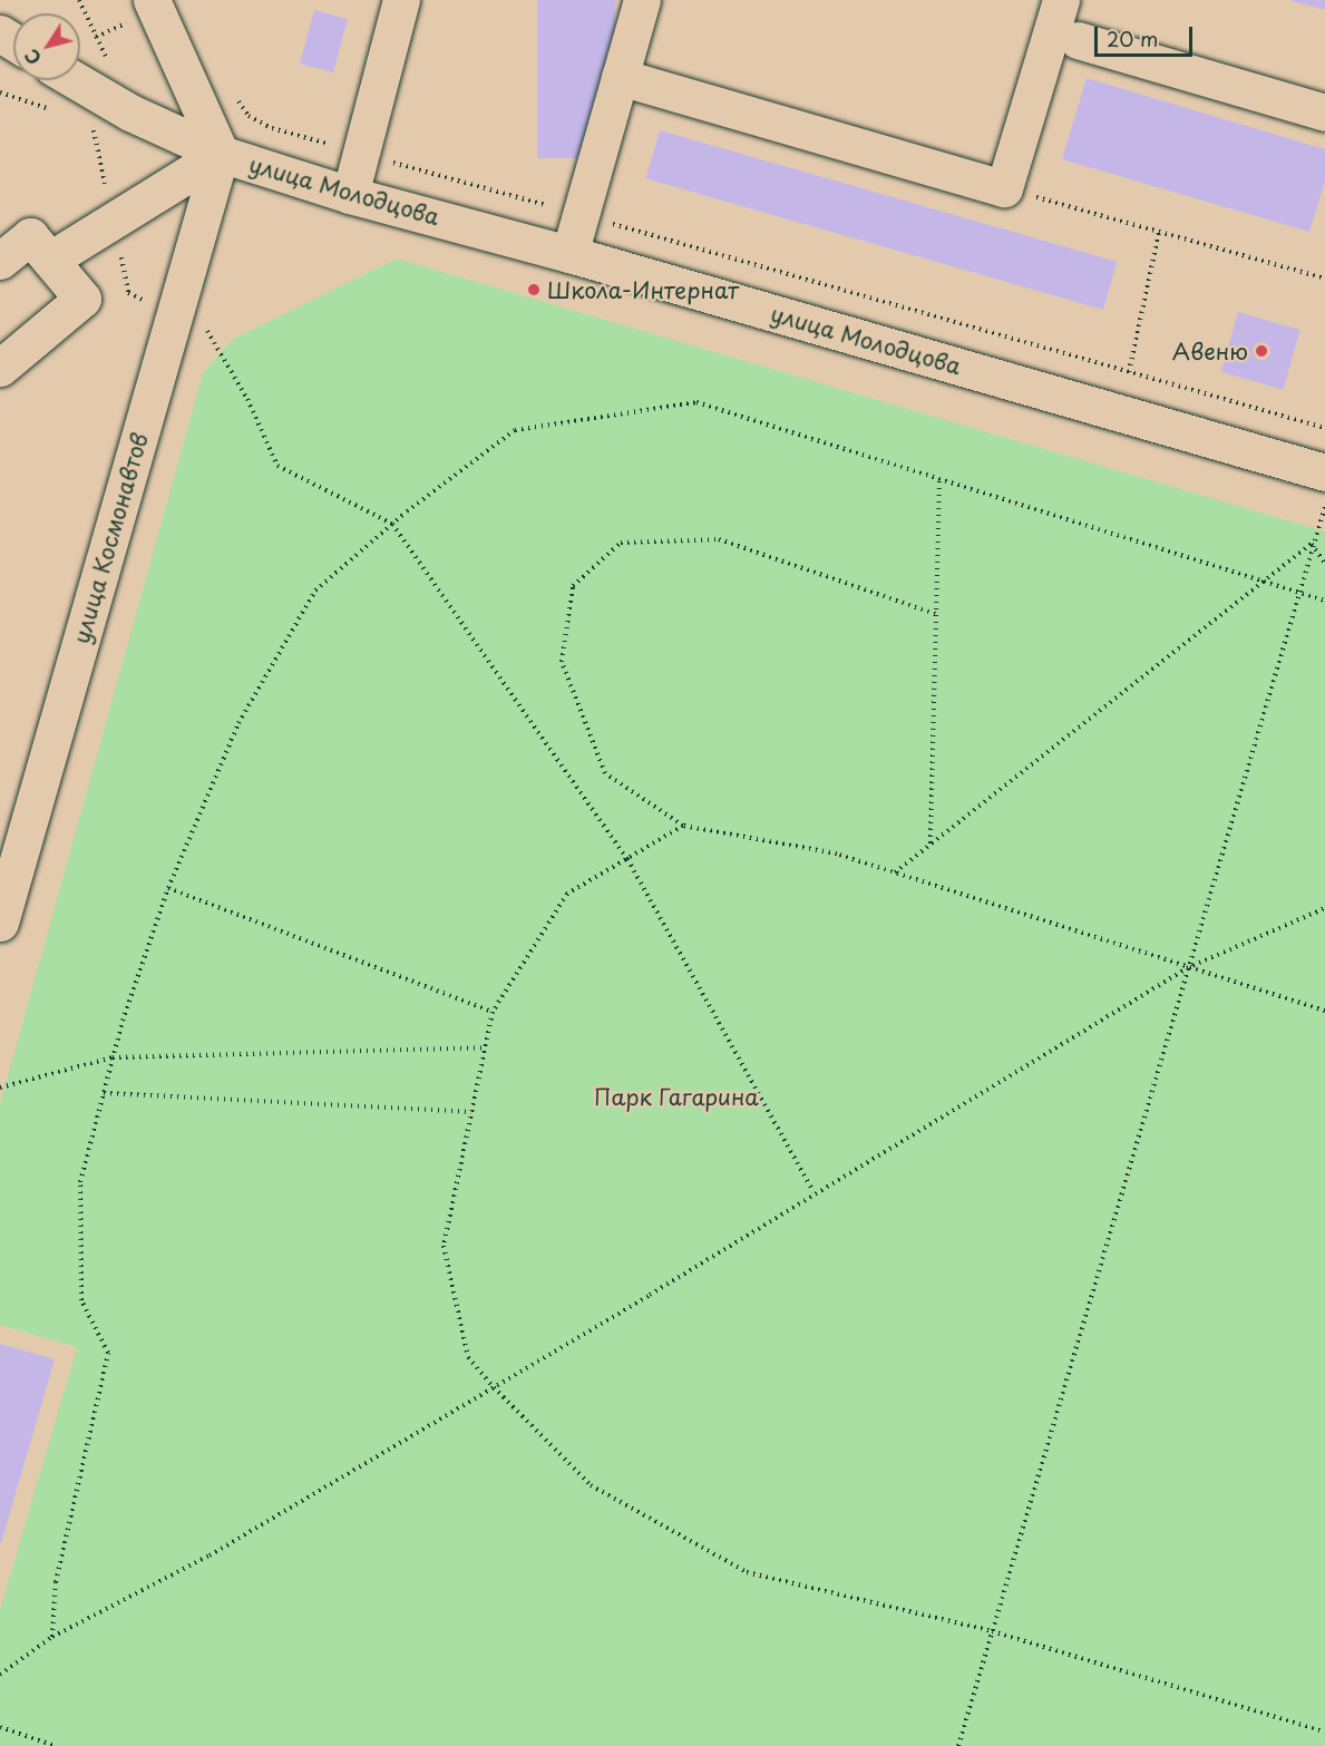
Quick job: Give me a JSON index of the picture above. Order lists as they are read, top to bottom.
{
  "streets": {
    "street": ["улица Молодцова", "улица Космонавтов"]
  },
  "crossings": [
    ["улица Молодцова", "улица Космонавтов"]
  ],
  "parks": ["Парк Гагарина"],
  "places": ["Школа-Интернат", "Авеню"],
  "scale_bar": "20 m",
  "north": "bottom left"
}
